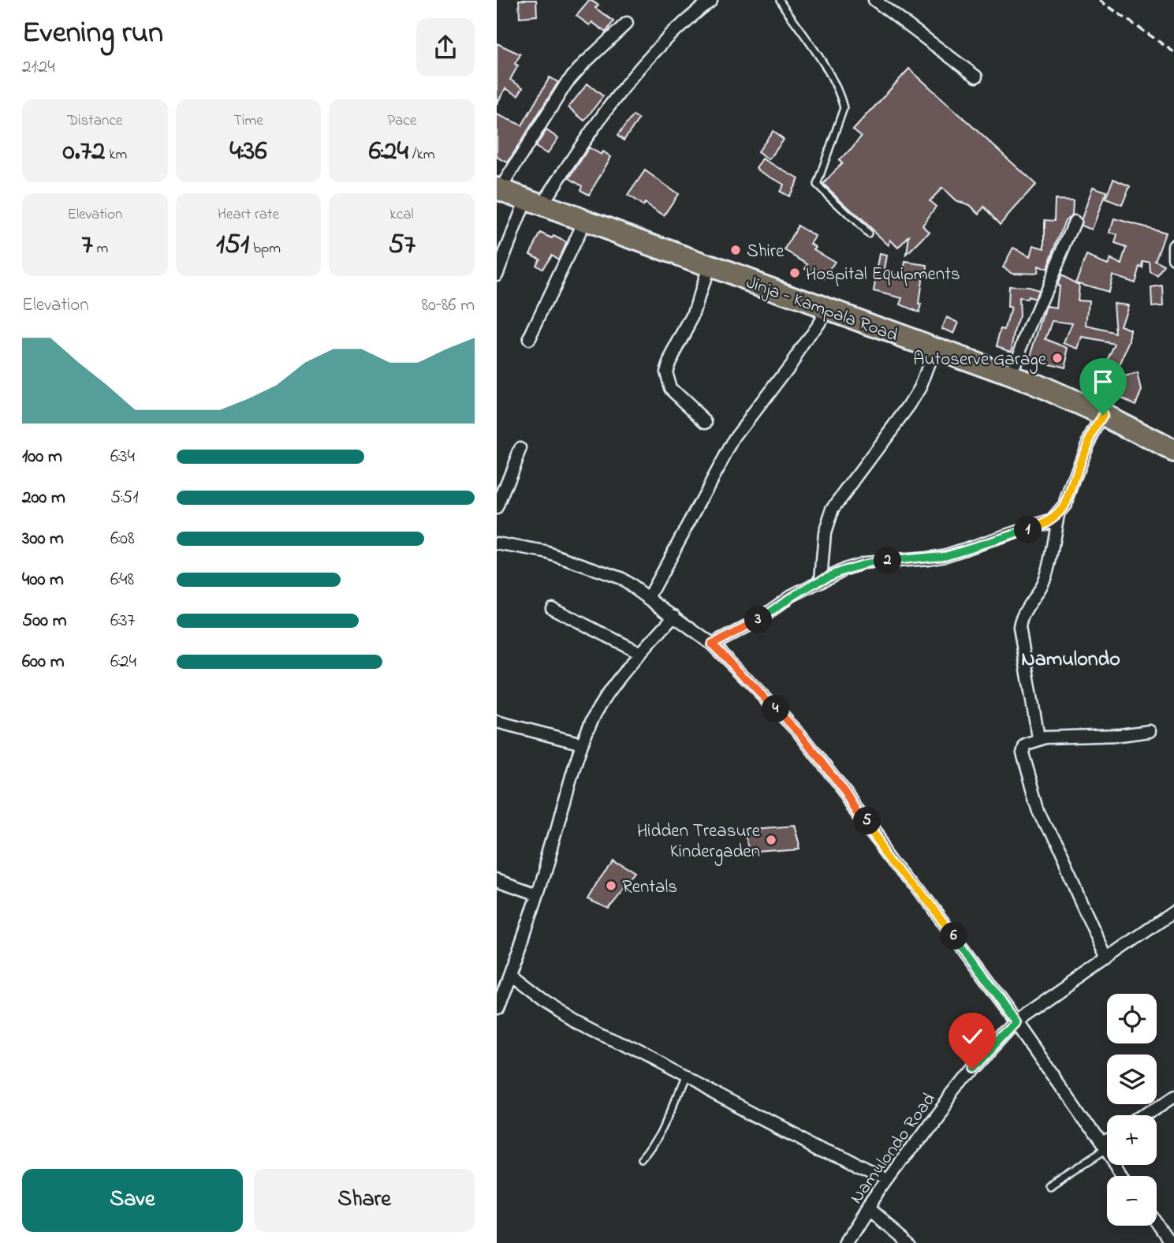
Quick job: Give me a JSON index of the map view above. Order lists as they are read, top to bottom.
{
  "streets": {
    "highway": ["Jinja - Kampala Road"],
    "street": ["Namulondo Road"]
  },
  "districts": ["Namulondo"],
  "places": [
    "Shire",
    "Hospital Equipments",
    "Autoserve Garage",
    "Hidden Treasure Kindergaden",
    "Rentals"
  ],
  "page": {
    "heading": ["Evening run", "21:24"],
    "stats": [
      ["Distance", "0.72 km"],
      ["Time", "4:36"],
      ["Pace", "6:24 /km"],
      ["Elevation", "7 m"],
      ["Heart rate", "151 bpm"],
      ["kcal", "57"]
    ],
    "chart": ["Elevation", "80–86 m"],
    "list": [
      {
        "name": "100 m",
        "note": "6:34"
      },
      {
        "name": "200 m",
        "note": "5:51"
      },
      {
        "name": "300 m",
        "note": "6:08"
      },
      {
        "name": "400 m",
        "note": "6:48"
      },
      {
        "name": "500 m",
        "note": "6:37"
      },
      {
        "name": "600 m",
        "note": "6:24"
      }
    ],
    "pins": [
      "1",
      "2",
      "3",
      "4",
      "5",
      "6"
    ],
    "map_buttons": ["+", "−"],
    "buttons": ["Save", "Share"]
  }
}
